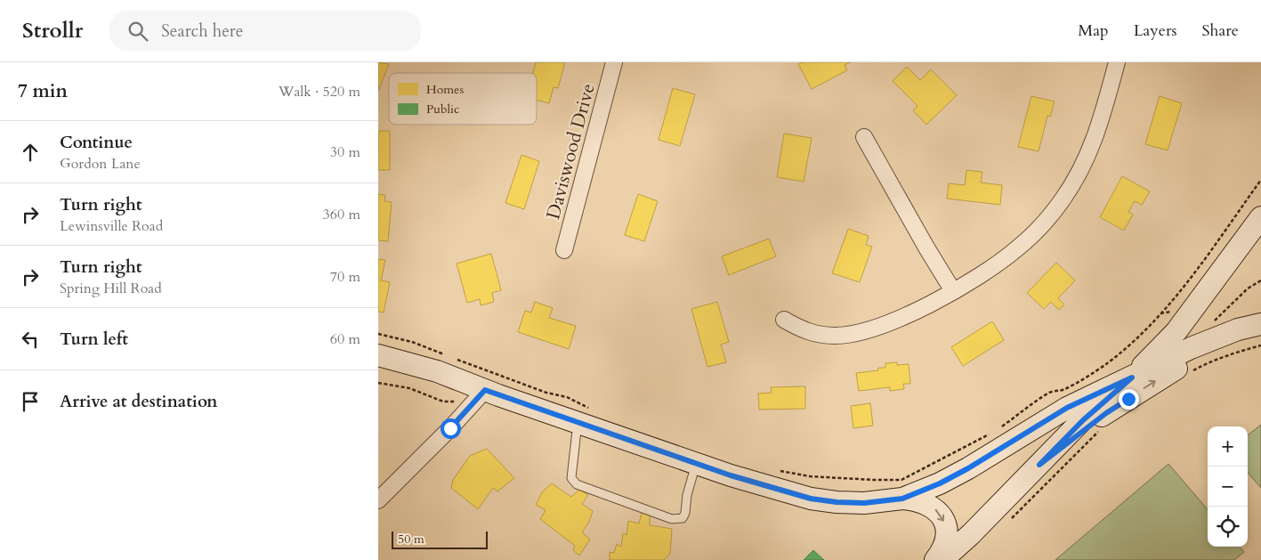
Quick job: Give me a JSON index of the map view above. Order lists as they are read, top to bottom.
{
  "streets": {
    "street": ["Daviswood Drive"]
  },
  "legend": ["Homes", "Public"],
  "scale_bar": "50 m",
  "page": {
    "header": "Strollr",
    "search": "Search here",
    "nav": ["Map", "Layers", "Share"],
    "heading": ["7 min", "Walk · 520 m"],
    "list": [
      ["Continue", "Gordon Lane", "30 m"],
      ["Turn right", "Lewinsville Road", "360 m"],
      ["Turn right", "Spring Hill Road", "70 m"],
      ["Turn left", "60 m"],
      "Arrive at destination"
    ],
    "map_buttons": ["+", "−"],
    "scale": "50 m"
  }
}
